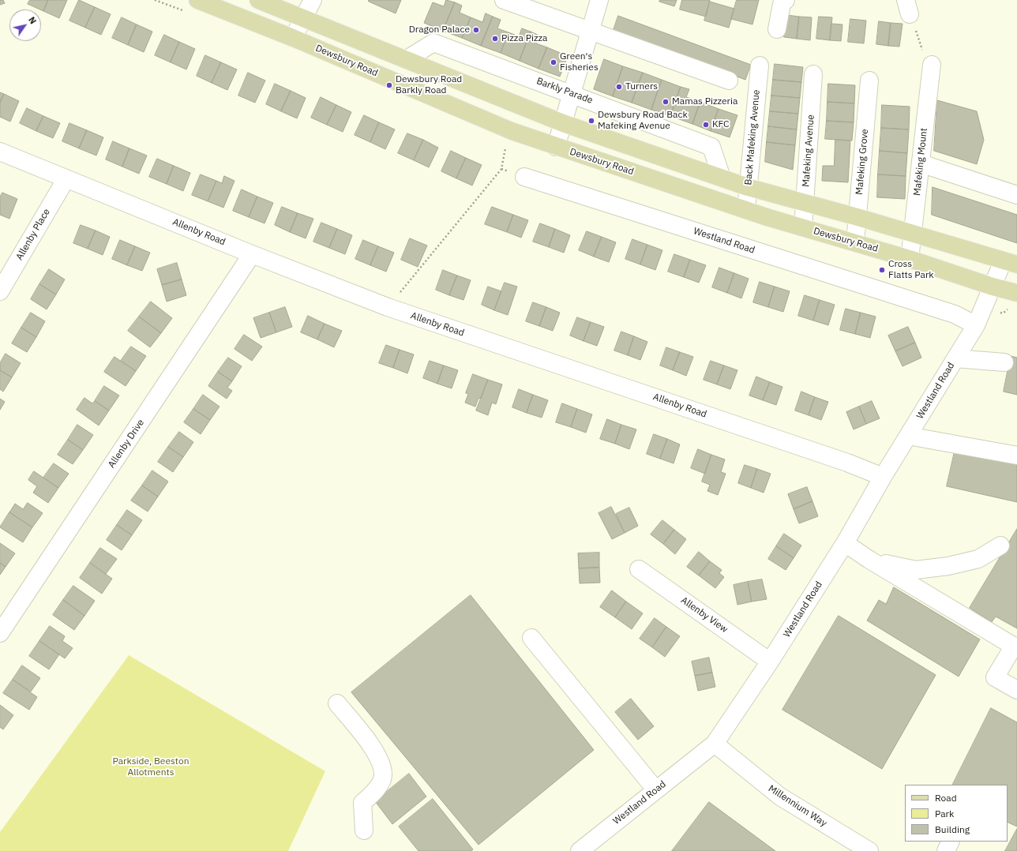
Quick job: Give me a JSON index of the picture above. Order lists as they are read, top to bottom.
{
  "streets": {
    "main road": ["Dewsbury Road"],
    "street": [
      "Barkly Parade",
      "Back Mafeking Avenue",
      "Mafeking Avenue",
      "Mafeking Grove",
      "Mafeking Mount",
      "Allenby Road",
      "Allenby Place",
      "Westland Road",
      "Allenby Drive",
      "Allenby View",
      "Millennium Way"
    ]
  },
  "crossings": [
    ["Dewsbury Road", "Back Mafeking Avenue"],
    ["Dewsbury Road", "Mafeking Avenue"],
    ["Dewsbury Road", "Mafeking Grove"],
    ["Dewsbury Road", "Mafeking Mount"],
    ["Dewsbury Road", "Westland Road"],
    ["Allenby Road", "Allenby Place"],
    ["Allenby Road", "Westland Road"],
    ["Allenby Road", "Allenby Drive"],
    ["Westland Road", "Allenby View"],
    ["Westland Road", "Millennium Way"]
  ],
  "parks": ["Parkside, Beeston Allotments"],
  "places": [
    "Dragon Palace",
    "Pizza Pizza",
    "Green's Fisheries",
    "Dewsbury Road Barkly Road",
    "Turners",
    "Mamas Pizzeria",
    "Dewsbury Road Back Mafeking Avenue",
    "KFC",
    "Cross Flatts Park"
  ],
  "legend": ["Road", "Park", "Building"],
  "north": "top right"
}
